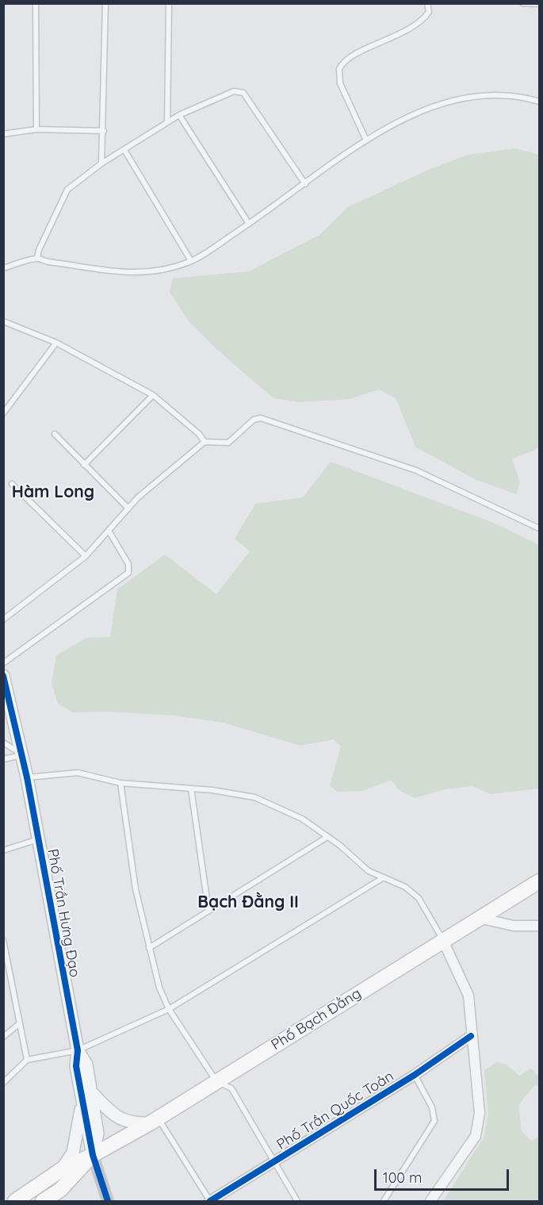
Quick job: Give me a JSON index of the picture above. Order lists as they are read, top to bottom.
{
  "streets": {
    "main road": ["Phố Bạch Đằng"],
    "street": ["Phố Trần Hưng Đạo", "Phố Trần Quốc Toản"]
  },
  "crossings": [
    ["Phố Trần Hưng Đạo", "Phố Bạch Đằng"]
  ],
  "districts": ["Hàm Long", "Bạch Đằng II"],
  "scale_bar": "100 m"
}
